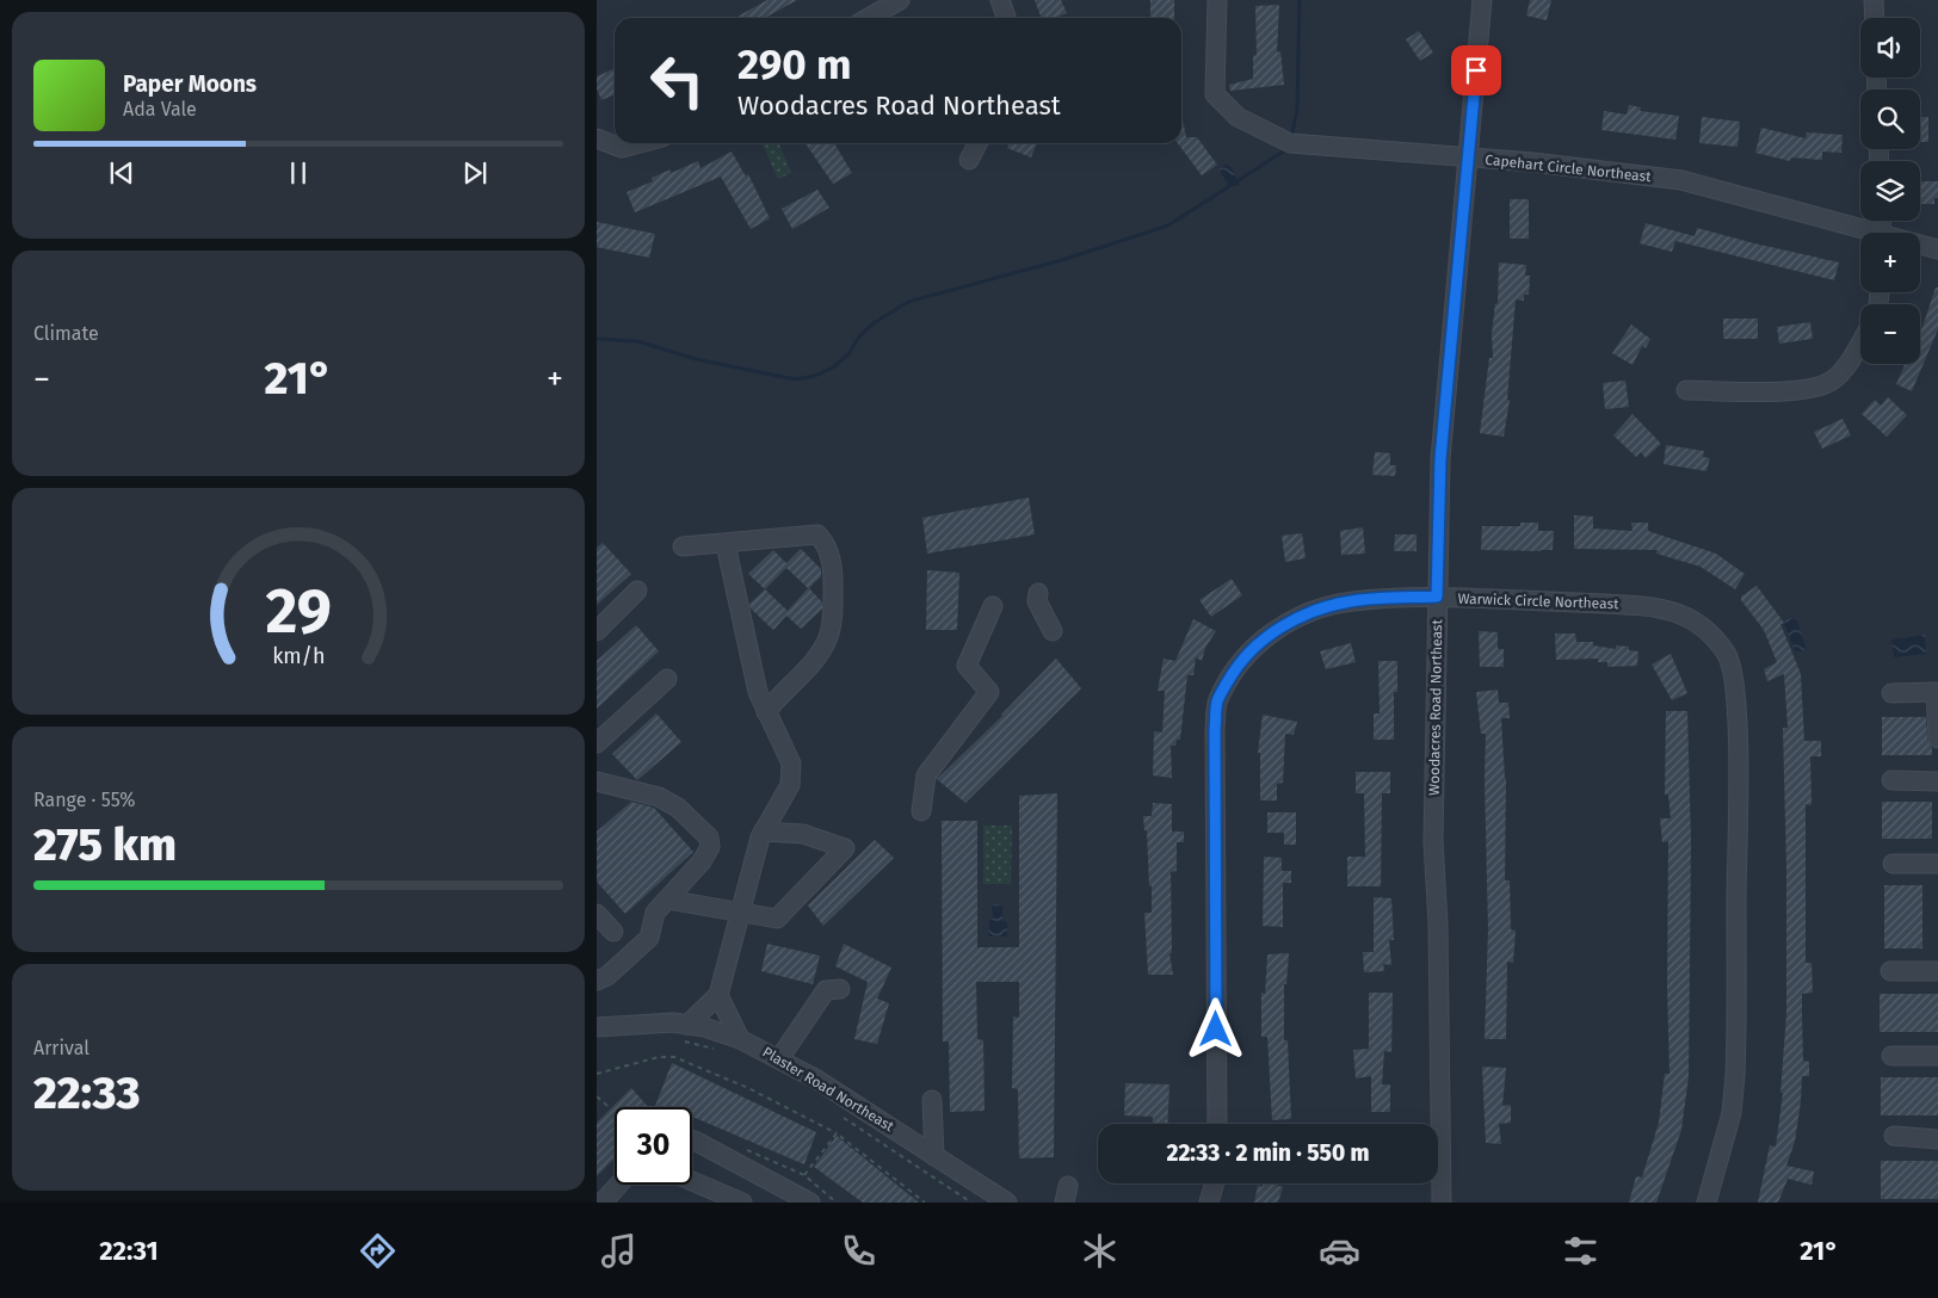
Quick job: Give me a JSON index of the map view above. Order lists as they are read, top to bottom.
{
  "streets": {
    "street": [
      "Capehart Circle Northeast",
      "Warwick Circle Northeast",
      "Woodacres Road Northeast",
      "Plaster Road Northeast"
    ]
  },
  "crossings": [
    ["Capehart Circle Northeast", "Woodacres Road Northeast"],
    ["Warwick Circle Northeast", "Woodacres Road Northeast"]
  ],
  "page": {
    "map_buttons": ["+", "−"],
    "turn": ["290 m", "Woodacres Road Northeast"],
    "song": ["Paper Moons", "Ada Vale"],
    "tile": [
      "Climate",
      ["Range · 55%", "275 km"],
      ["Arrival", "22:33"]
    ],
    "heat": ["−", "21°", "+"],
    "limit": "30",
    "trip": "22:33 · 2 min · 550 m",
    "tabs": ["22:31", "21°"],
    "gauge": ["29", "km/h"]
  }
}
